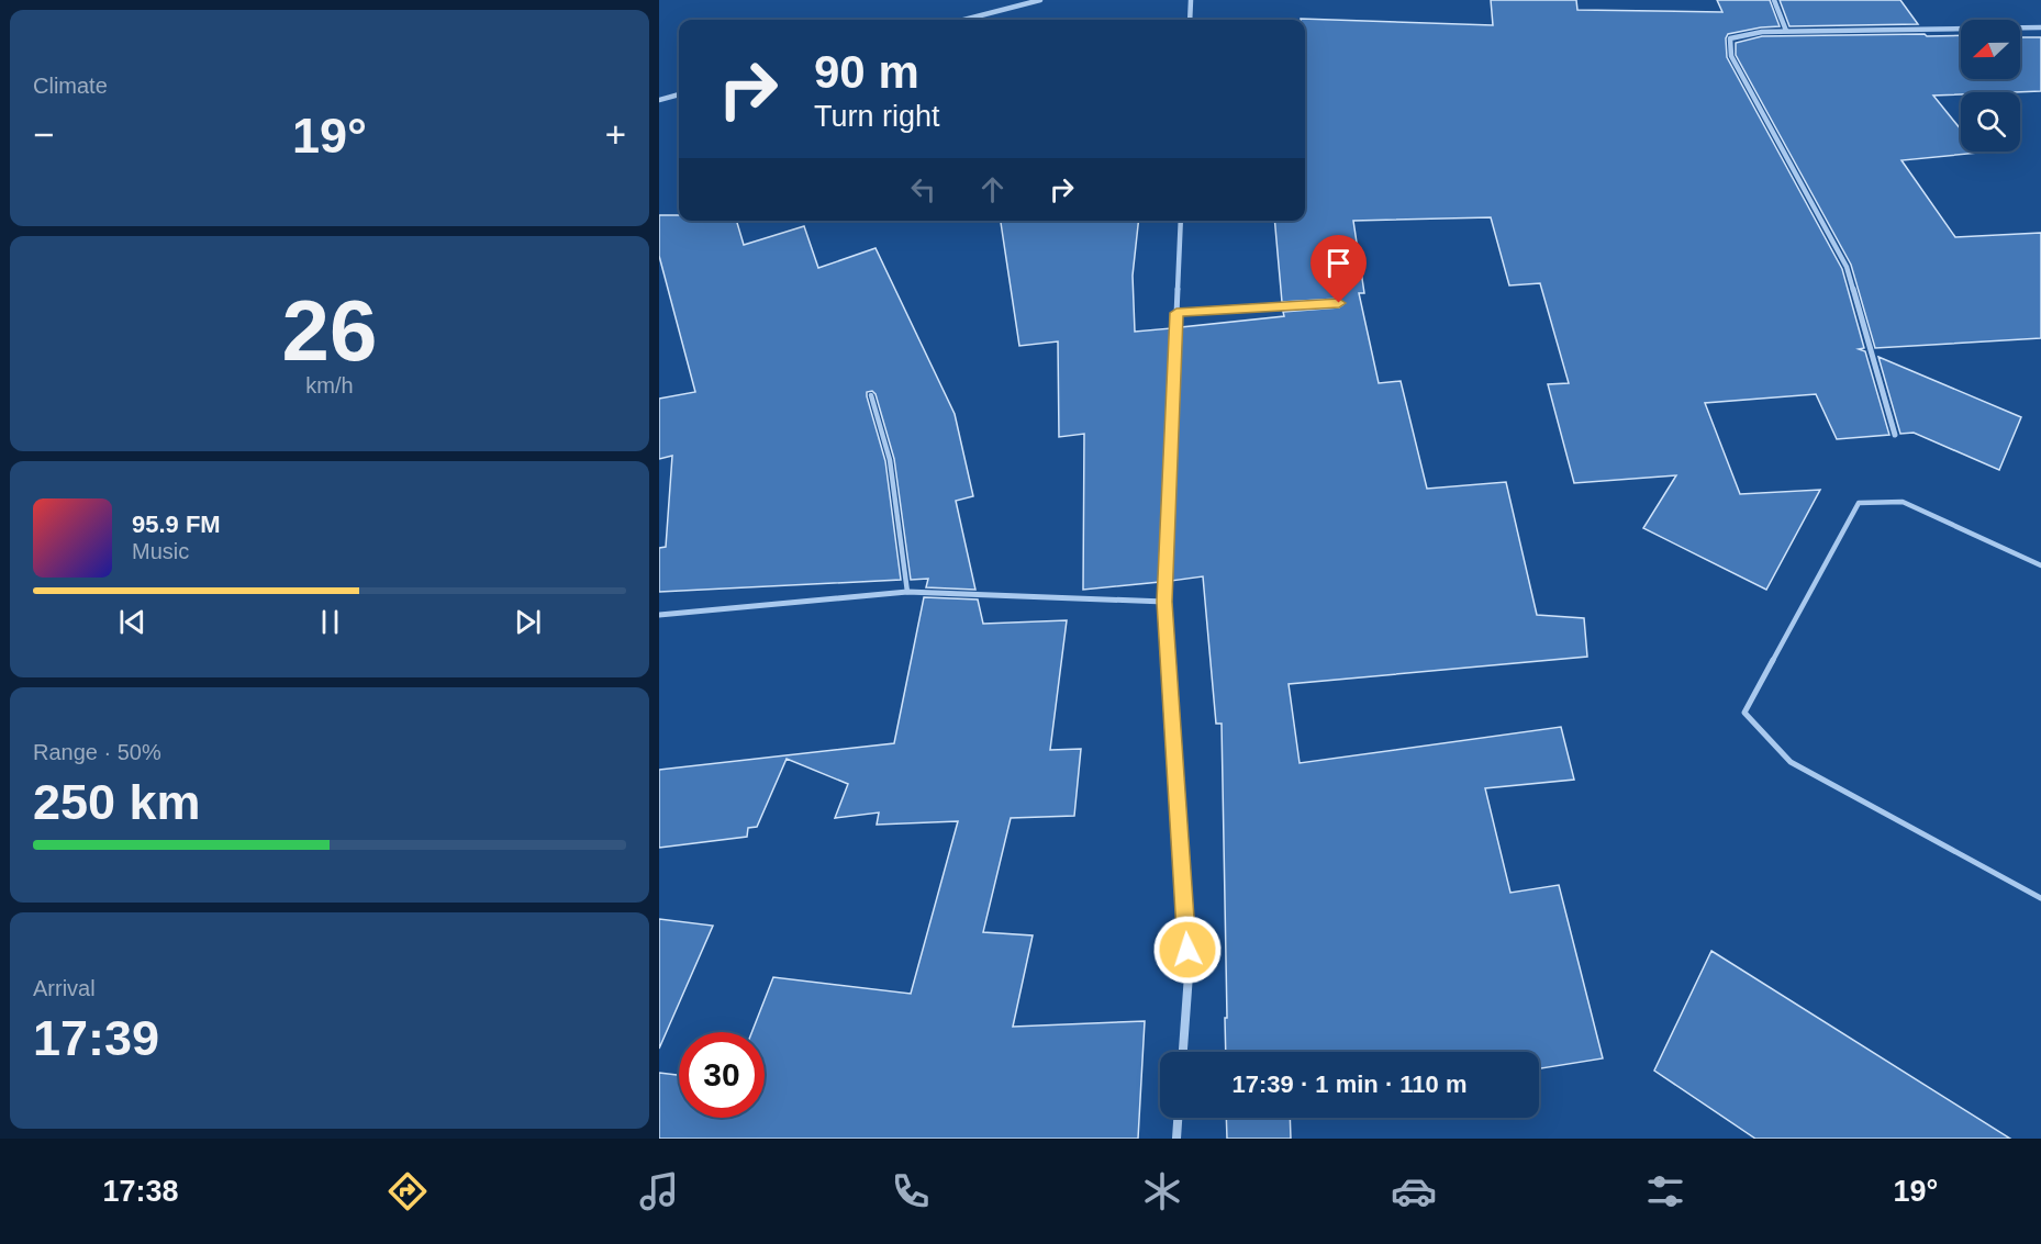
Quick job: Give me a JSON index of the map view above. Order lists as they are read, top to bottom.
{
  "north": "left",
  "page": {
    "tile": [
      "Climate",
      ["26", "km/h"],
      ["Range · 50%", "250 km"],
      ["Arrival", "17:39"]
    ],
    "turn": ["90 m", "Turn right"],
    "heat": ["−", "19°", "+"],
    "song": ["95.9 FM", "Music"],
    "limit": "30",
    "trip": "17:39 · 1 min · 110 m",
    "tabs": ["17:38", "19°"]
  }
}
